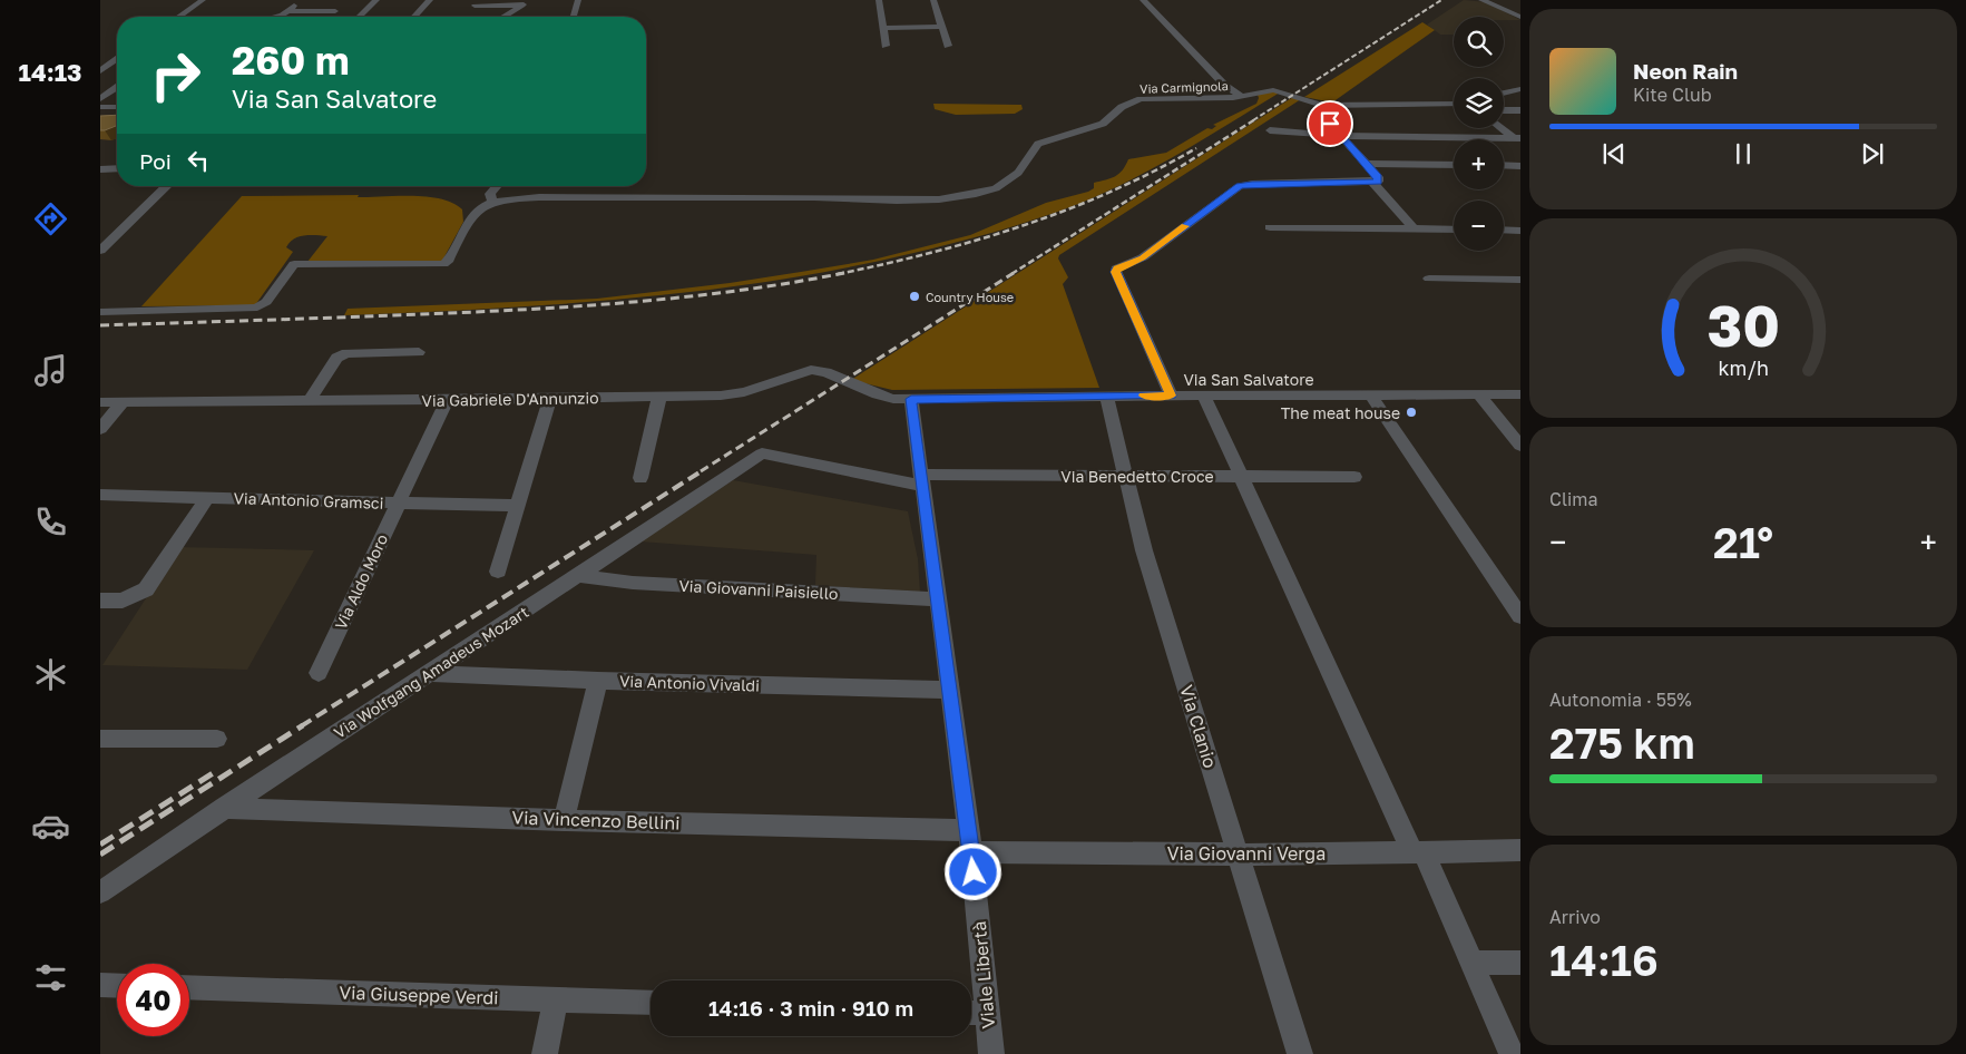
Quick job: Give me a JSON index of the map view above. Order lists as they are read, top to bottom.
{
  "streets": {
    "street": [
      "Via Carmignola",
      "Via San Salvatore",
      "Via Gabriele D'Annunzio",
      "Via Benedetto Croce",
      "Via Antonio Gramsci",
      "Via Aldo Moro",
      "Via Giovanni Paisiello",
      "Via Wolfgang Amadeus Mozart",
      "Via Antonio Vivaldi",
      "Via Clanio",
      "Via Vincenzo Bellini",
      "Via Giovanni Verga",
      "Viale Libertà",
      "Via Giuseppe Verdi"
    ]
  },
  "crossings": [
    ["Via San Salvatore", "Via Gabriele D'Annunzio"],
    ["Via San Salvatore", "Via Clanio"],
    ["Via San Salvatore", "Viale Libertà"],
    ["Via Gabriele D'Annunzio", "Via Aldo Moro"],
    ["Via Gabriele D'Annunzio", "Viale Libertà"],
    ["Via Benedetto Croce", "Via Wolfgang Amadeus Mozart"],
    ["Via Benedetto Croce", "Via Clanio"],
    ["Via Benedetto Croce", "Viale Libertà"],
    ["Via Antonio Gramsci", "Via Aldo Moro"],
    ["Via Giovanni Paisiello", "Via Wolfgang Amadeus Mozart"],
    ["Via Giovanni Paisiello", "Viale Libertà"],
    ["Via Wolfgang Amadeus Mozart", "Via Antonio Vivaldi"],
    ["Via Wolfgang Amadeus Mozart", "Via Vincenzo Bellini"],
    ["Via Antonio Vivaldi", "Viale Libertà"],
    ["Via Clanio", "Via Giovanni Verga"],
    ["Via Vincenzo Bellini", "Via Giovanni Verga"],
    ["Via Vincenzo Bellini", "Viale Libertà"],
    ["Via Giovanni Verga", "Viale Libertà"]
  ],
  "places": ["Country House", "The meat house"],
  "page": {
    "tabs": "14:13",
    "map_buttons": ["+", "−"],
    "turn": ["260 m", "Via San Salvatore"],
    "song": ["Neon Rain", "Kite Club"],
    "then": "Poi",
    "tile": [
      "Clima",
      ["Autonomia · 55%", "275 km"],
      ["Arrivo", "14:16"]
    ],
    "heat": ["−", "21°", "+"],
    "limit": "40",
    "trip": "14:16 · 3 min · 910 m",
    "gauge": ["30", "km/h"]
  }
}
